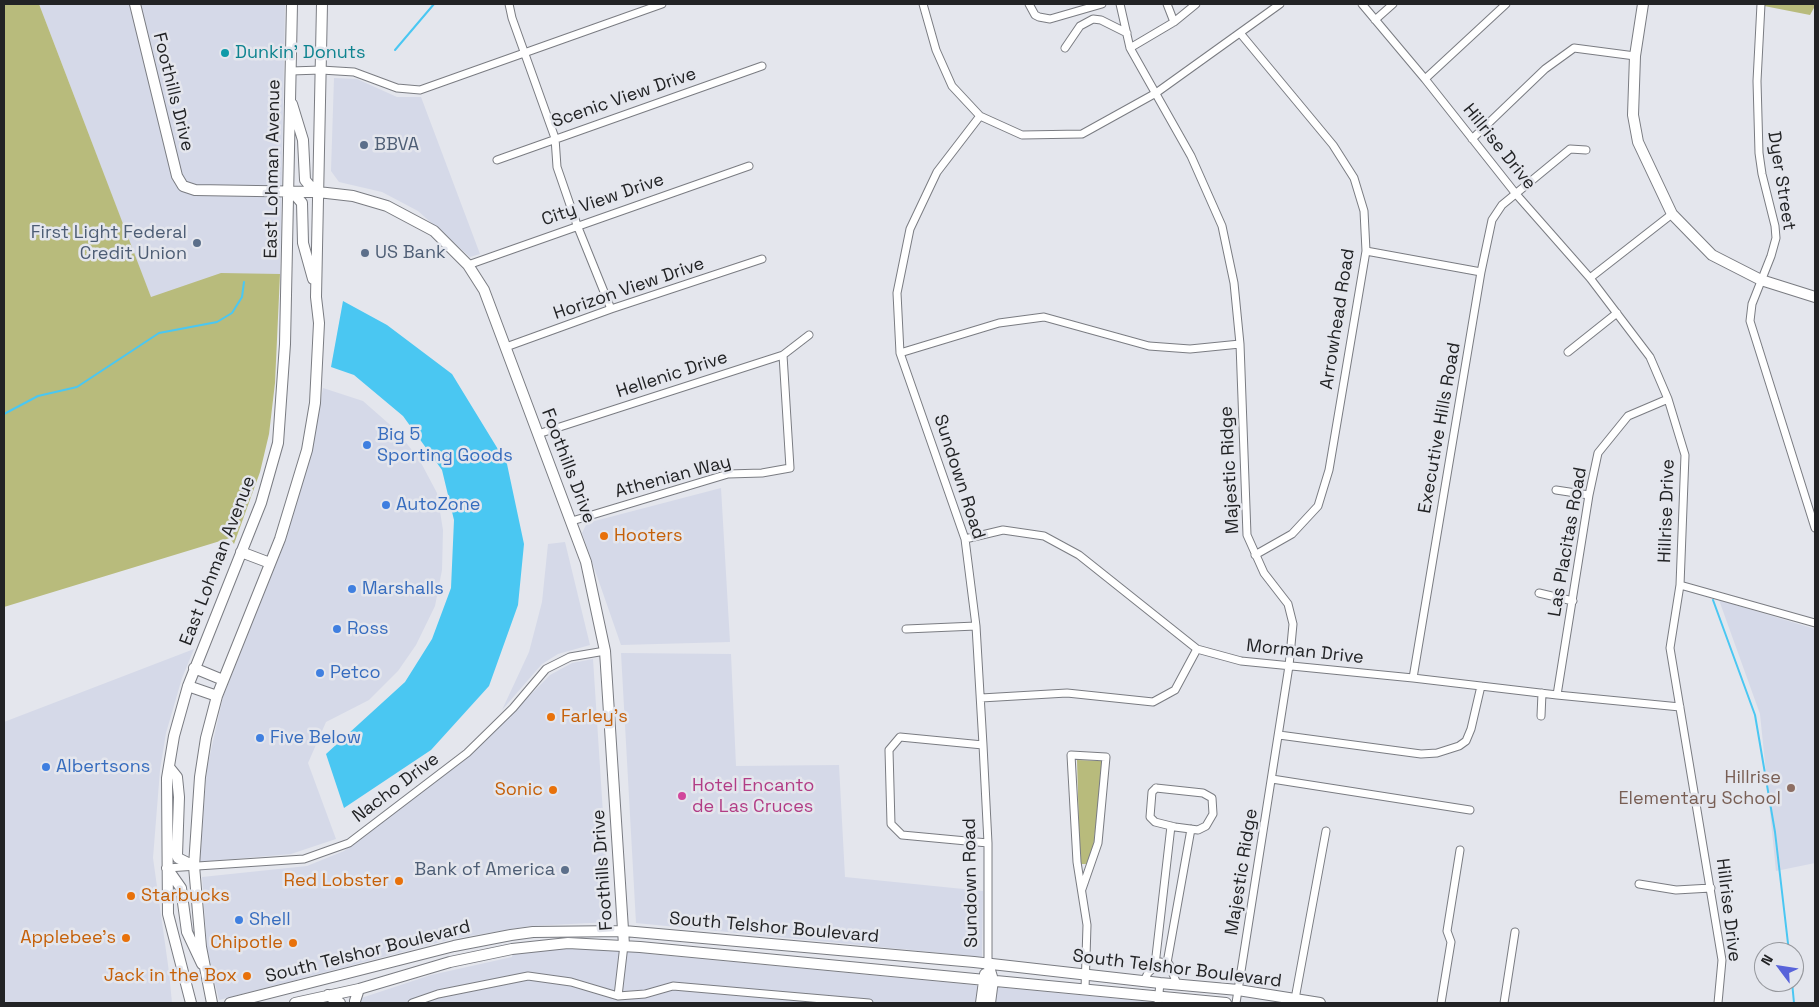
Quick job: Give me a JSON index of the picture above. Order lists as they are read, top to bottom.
{
  "streets": {
    "main road": [
      "Foothills Drive",
      "East Lohman Avenue",
      "Sundown Road",
      "South Telshor Boulevard"
    ],
    "street": [
      "Scenic View Drive",
      "Hillrise Drive",
      "Dyer Street",
      "City View Drive",
      "Horizon View Drive",
      "Arrowhead Road",
      "Hellenic Drive",
      "Executive Hills Road",
      "Majestic Ridge",
      "Athenian Way",
      "Las Placitas Road",
      "Morman Drive",
      "Nacho Drive"
    ]
  },
  "crossings": [
    ["Foothills Drive", "East Lohman Avenue"],
    ["Foothills Drive", "City View Drive"],
    ["Foothills Drive", "Horizon View Drive"],
    ["Foothills Drive", "Hellenic Drive"],
    ["Foothills Drive", "Athenian Way"],
    ["Foothills Drive", "Nacho Drive"],
    ["Foothills Drive", "South Telshor Boulevard"],
    ["Hillrise Drive", "Executive Hills Road"],
    ["Hillrise Drive", "Las Placitas Road"],
    ["Hillrise Drive", "Morman Drive"],
    ["East Lohman Avenue", "Nacho Drive"],
    ["Arrowhead Road", "Majestic Ridge"],
    ["Hellenic Drive", "Athenian Way"],
    ["Executive Hills Road", "Morman Drive"],
    ["Majestic Ridge", "Morman Drive"],
    ["Majestic Ridge", "South Telshor Boulevard"],
    ["Sundown Road", "Morman Drive"],
    ["Sundown Road", "South Telshor Boulevard"],
    ["Las Placitas Road", "Morman Drive"]
  ],
  "places": [
    "Dunkin' Donuts",
    "BBVA",
    "First Light Federal Credit Union",
    "US Bank",
    "Big 5 Sporting Goods",
    "AutoZone",
    "Hooters",
    "Marshalls",
    "Ross",
    "Petco",
    "Farley's",
    "Five Below",
    "Albertsons",
    "Hillrise Elementary School",
    "Sonic",
    "Hotel Encanto de Las Cruces",
    "Bank of America",
    "Red Lobster",
    "Starbucks",
    "Shell",
    "Applebee's",
    "Chipotle",
    "Jack in the Box"
  ],
  "north": "top left"
}
